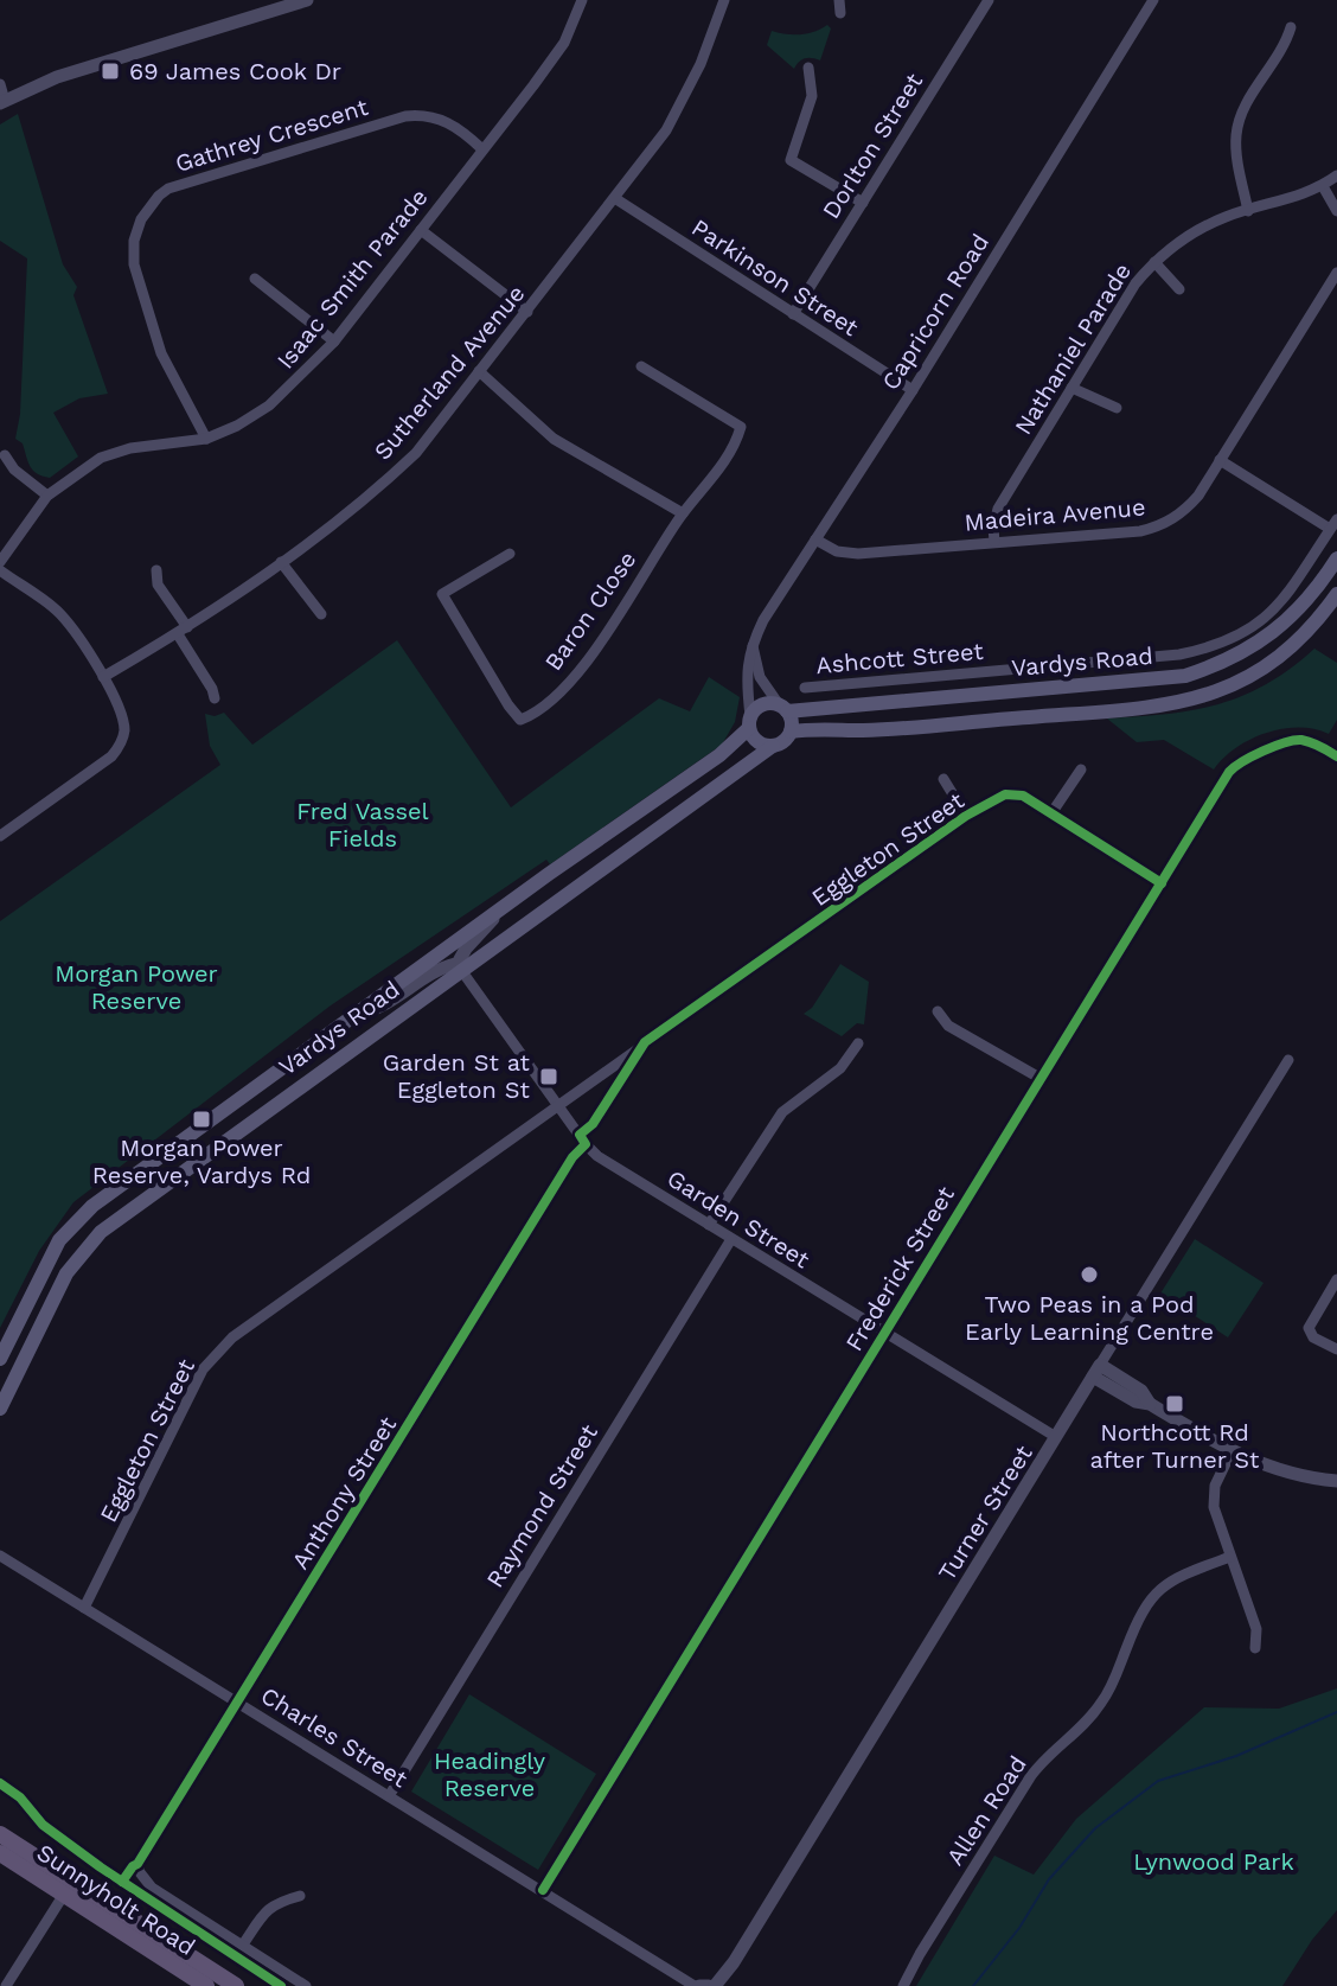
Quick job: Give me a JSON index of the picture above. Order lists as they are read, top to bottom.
{
  "streets": {
    "main road": ["Vardys Road", "Sunnyholt Road"],
    "street": [
      "Gathrey Crescent",
      "Dorlton Street",
      "Parkinson Street",
      "Isaac Smith Parade",
      "Capricorn Road",
      "Nathaniel Parade",
      "Sutherland Avenue",
      "Madeira Avenue",
      "Baron Close",
      "Ashcott Street",
      "Eggleton Street",
      "Garden Street",
      "Frederick Street",
      "Anthony Street",
      "Raymond Street",
      "Turner Street",
      "Charles Street",
      "Allen Road"
    ]
  },
  "crossings": [
    ["Gathrey Crescent", "Isaac Smith Parade"],
    ["Dorlton Street", "Parkinson Street"],
    ["Parkinson Street", "Capricorn Road"],
    ["Parkinson Street", "Sutherland Avenue"],
    ["Capricorn Road", "Madeira Avenue"],
    ["Capricorn Road", "Vardys Road"],
    ["Nathaniel Parade", "Madeira Avenue"],
    ["Vardys Road", "Garden Street"],
    ["Eggleton Street", "Garden Street"],
    ["Eggleton Street", "Frederick Street"],
    ["Eggleton Street", "Anthony Street"],
    ["Eggleton Street", "Charles Street"],
    ["Garden Street", "Frederick Street"],
    ["Garden Street", "Anthony Street"],
    ["Garden Street", "Raymond Street"],
    ["Garden Street", "Turner Street"],
    ["Frederick Street", "Charles Street"],
    ["Anthony Street", "Charles Street"],
    ["Raymond Street", "Charles Street"]
  ],
  "parks": [
    "Fred Vassel Fields",
    "Morgan Power Reserve",
    "Headingly Reserve",
    "Lynwood Park"
  ],
  "places": {
    "transit": [
      "69 James Cook Dr",
      "Garden St at Eggleton St",
      "Morgan Power Reserve, Vardys Rd",
      "Northcott Rd after Turner St"
    ],
    "other": ["Two Peas in a Pod Early Learning Centre"]
  }
}
